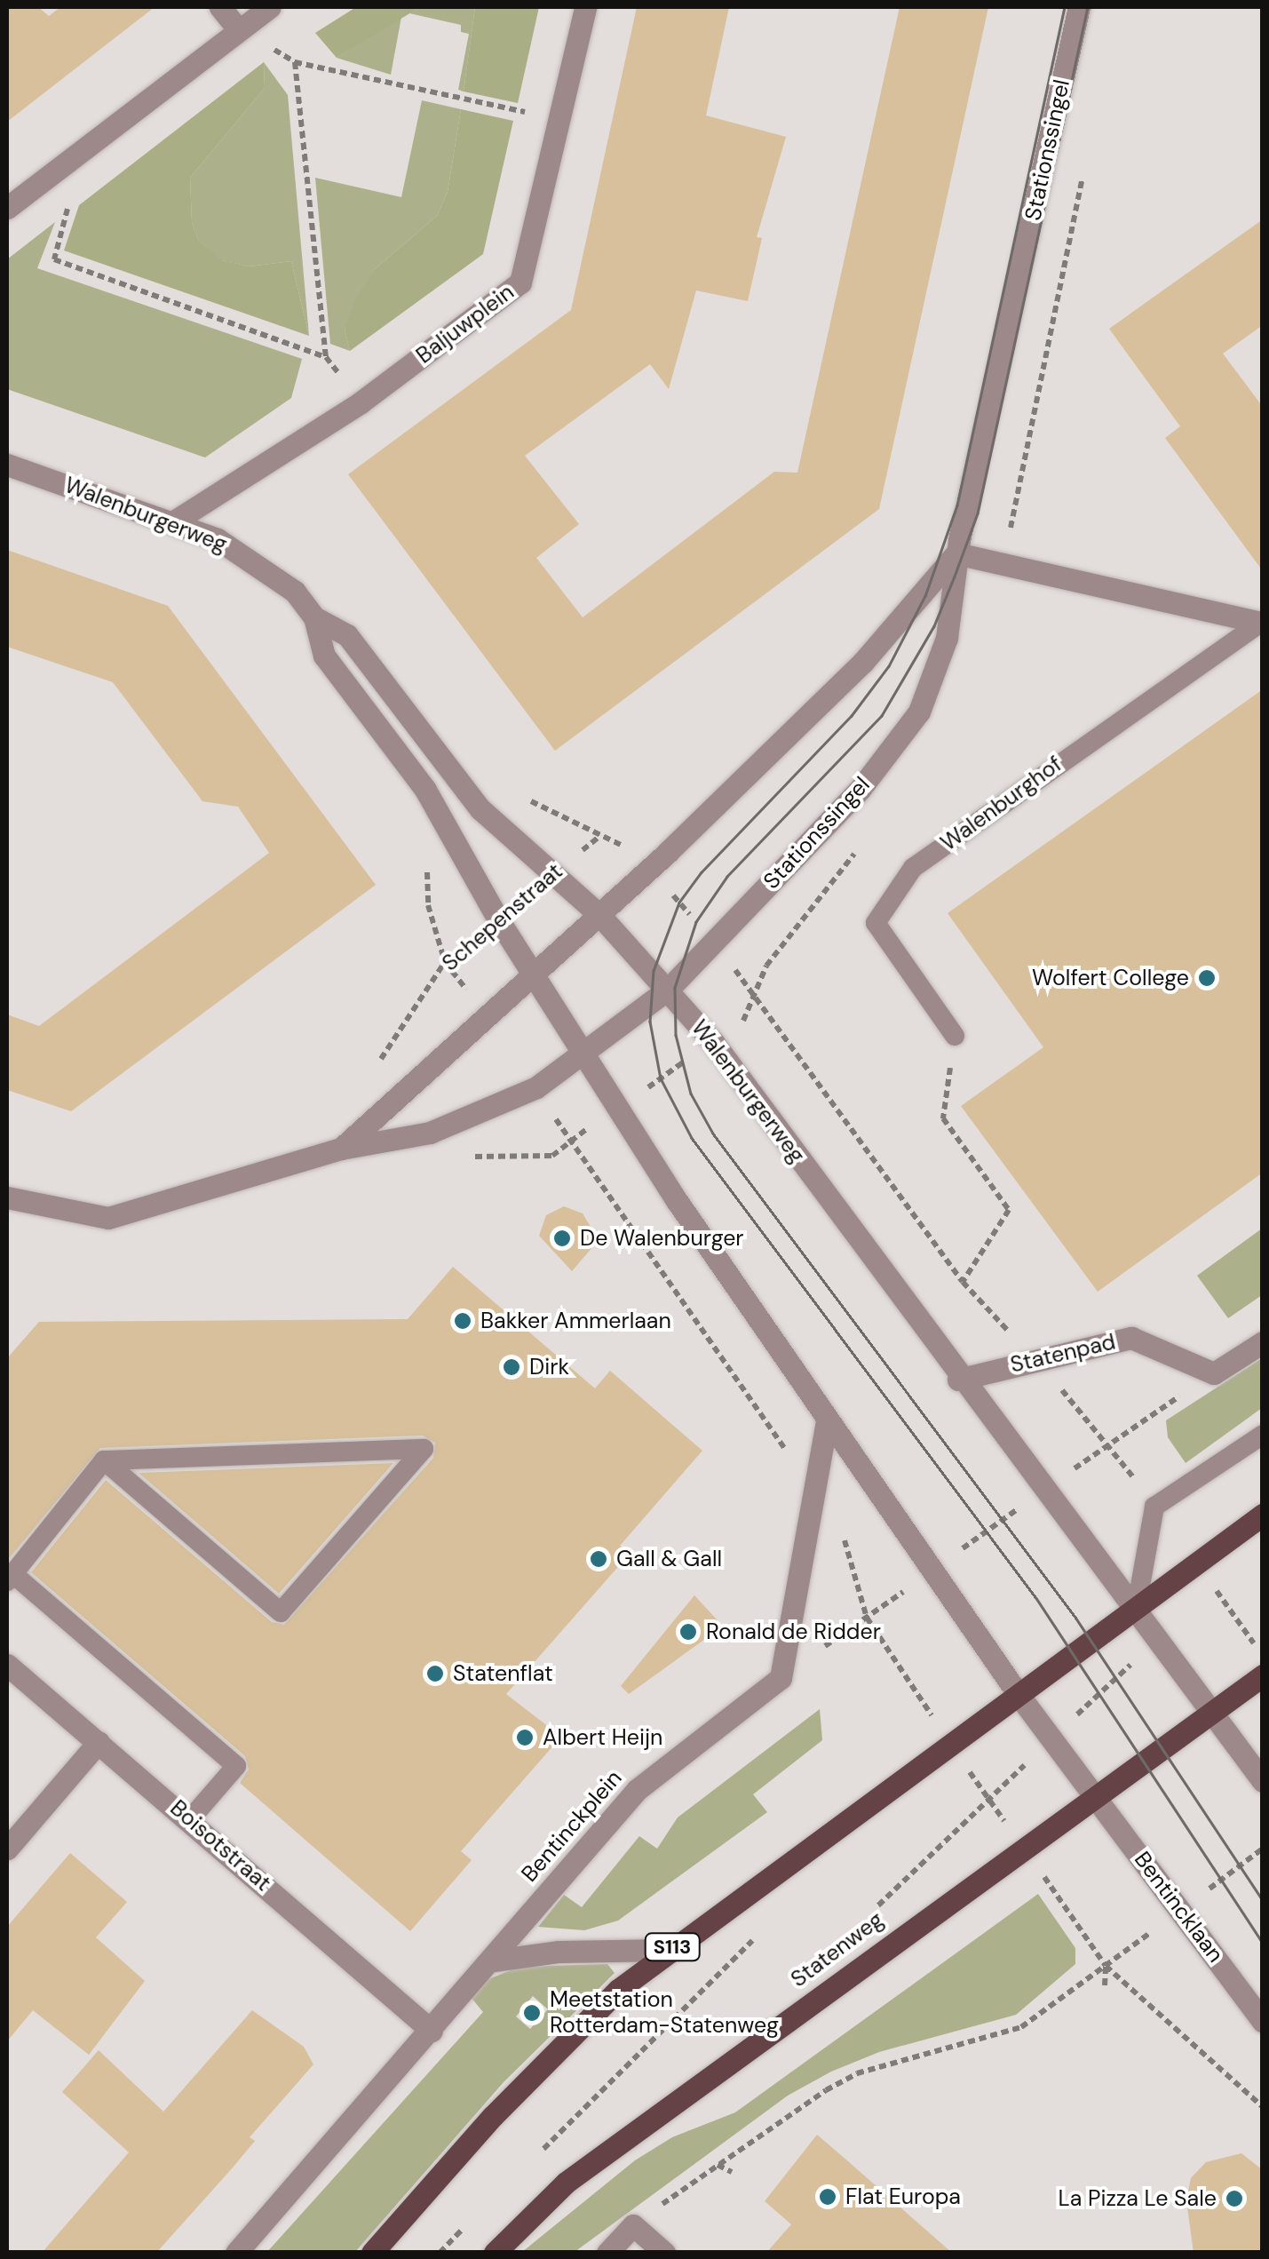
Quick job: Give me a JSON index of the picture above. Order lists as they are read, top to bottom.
{
  "streets": {
    "main road": ["S113", "Statenweg"],
    "street": [
      "Stationssingel",
      "Baljuwplein",
      "Walenburgerweg",
      "Walenburghof",
      "Statenpad",
      "Bentinckplein",
      "Boisotstraat",
      "Bentincklaan"
    ],
    "path": ["Schepenstraat"]
  },
  "crossings": [
    ["Stationssingel", "Walenburgerweg"],
    ["Stationssingel", "Walenburghof"],
    ["Baljuwplein", "Walenburgerweg"],
    ["Walenburgerweg", "Schepenstraat"],
    ["Walenburgerweg", "Statenpad"],
    ["Walenburgerweg", "Bentinckplein"],
    ["Walenburgerweg", "S113"],
    ["Bentinckplein", "Boisotstraat"],
    ["Bentincklaan", "Statenweg"]
  ],
  "places": [
    "Wolfert College",
    "De Walenburger",
    "Bakker Ammerlaan",
    "Dirk",
    "Gall & Gall",
    "Ronald de Ridder",
    "Statenflat",
    "Albert Heijn",
    "Meetstation Rotterdam-Statenweg",
    "Flat Europa",
    "La Pizza Le Sale"
  ]
}
